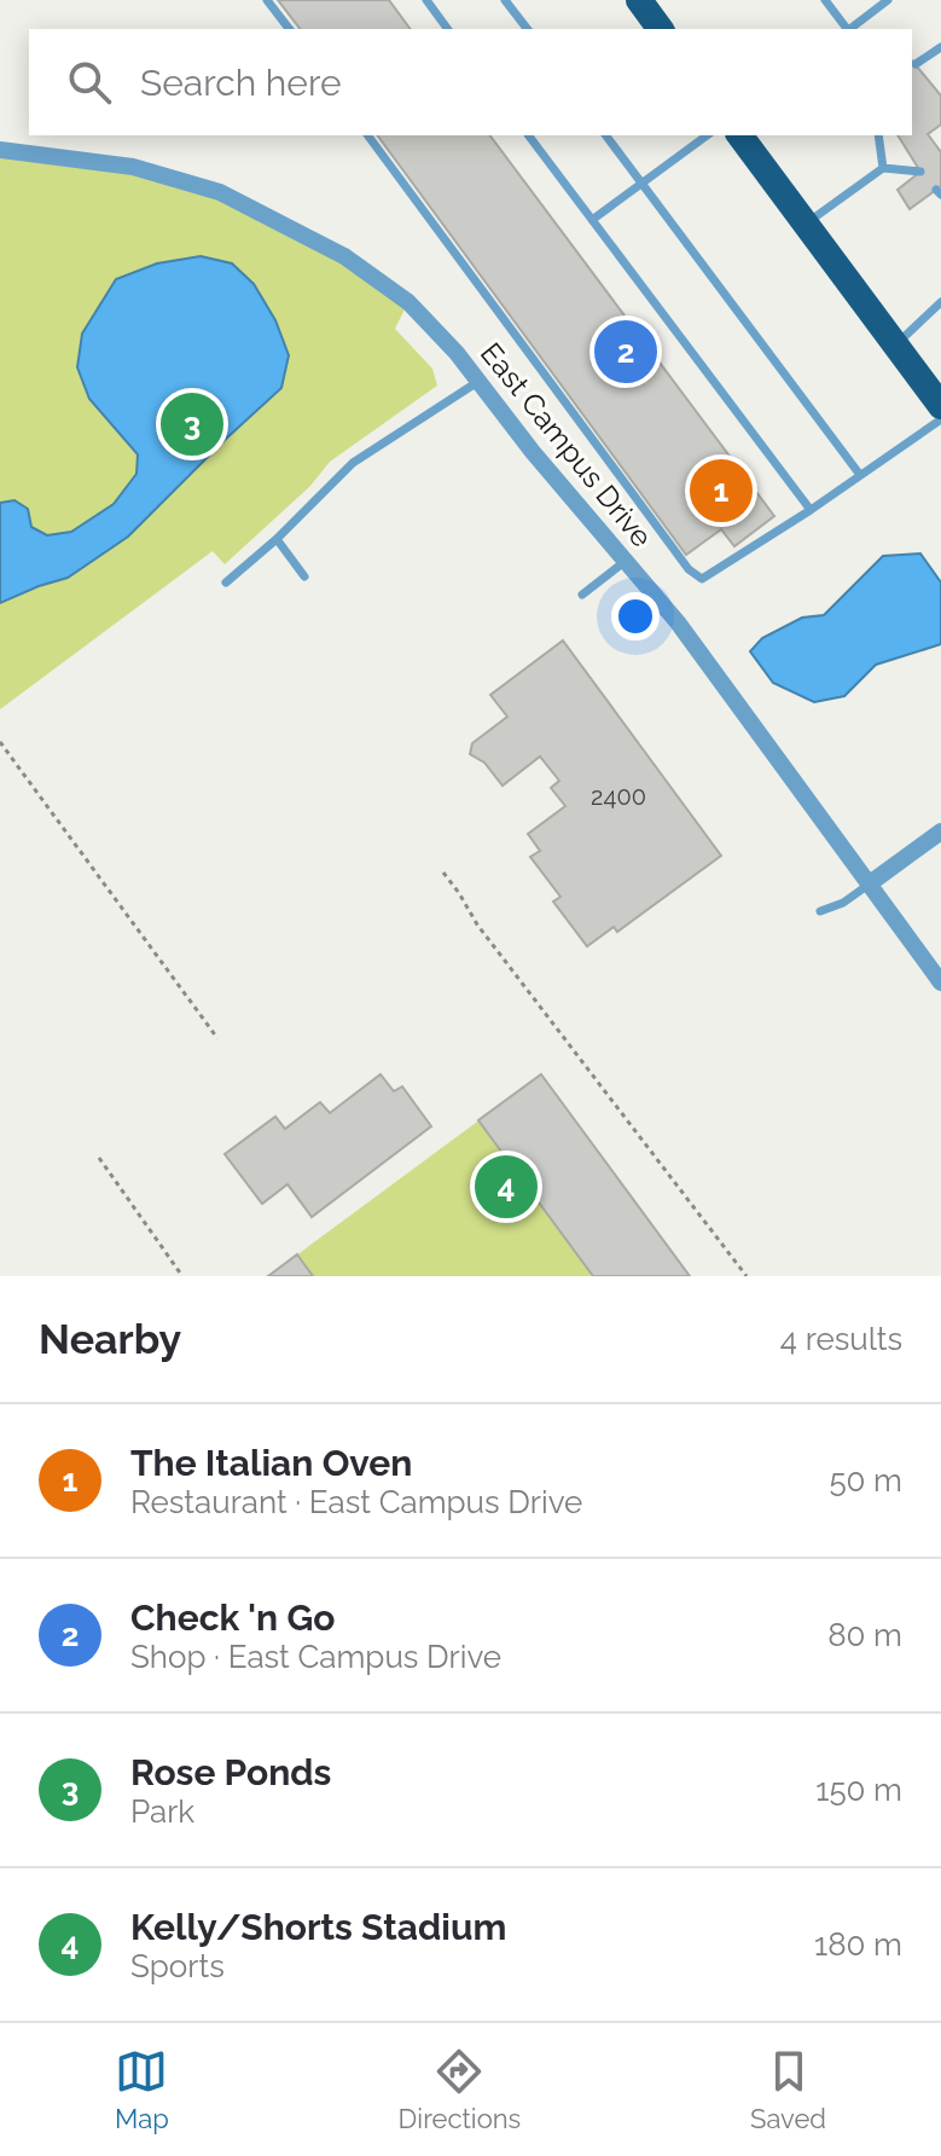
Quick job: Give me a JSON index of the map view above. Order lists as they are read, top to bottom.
{
  "streets": {
    "street": ["East Campus Drive"]
  },
  "house_numbers": ["2400"],
  "page": {
    "search": "Search here",
    "pins": [
      "2",
      "3",
      "1",
      "4"
    ],
    "heading": ["Nearby", "4 results"],
    "list": [
      {
        "mark": "1",
        "name": "The Italian Oven",
        "note": "Restaurant · East Campus Drive",
        "value": "50 m"
      },
      {
        "mark": "2",
        "name": "Check 'n Go",
        "note": "Shop · East Campus Drive",
        "value": "80 m"
      },
      {
        "mark": "3",
        "name": "Rose Ponds",
        "note": "Park",
        "value": "150 m"
      },
      {
        "mark": "4",
        "name": "Kelly/Shorts Stadium",
        "note": "Sports",
        "value": "180 m"
      }
    ],
    "nav": ["Map", "Directions", "Saved"]
  }
}
